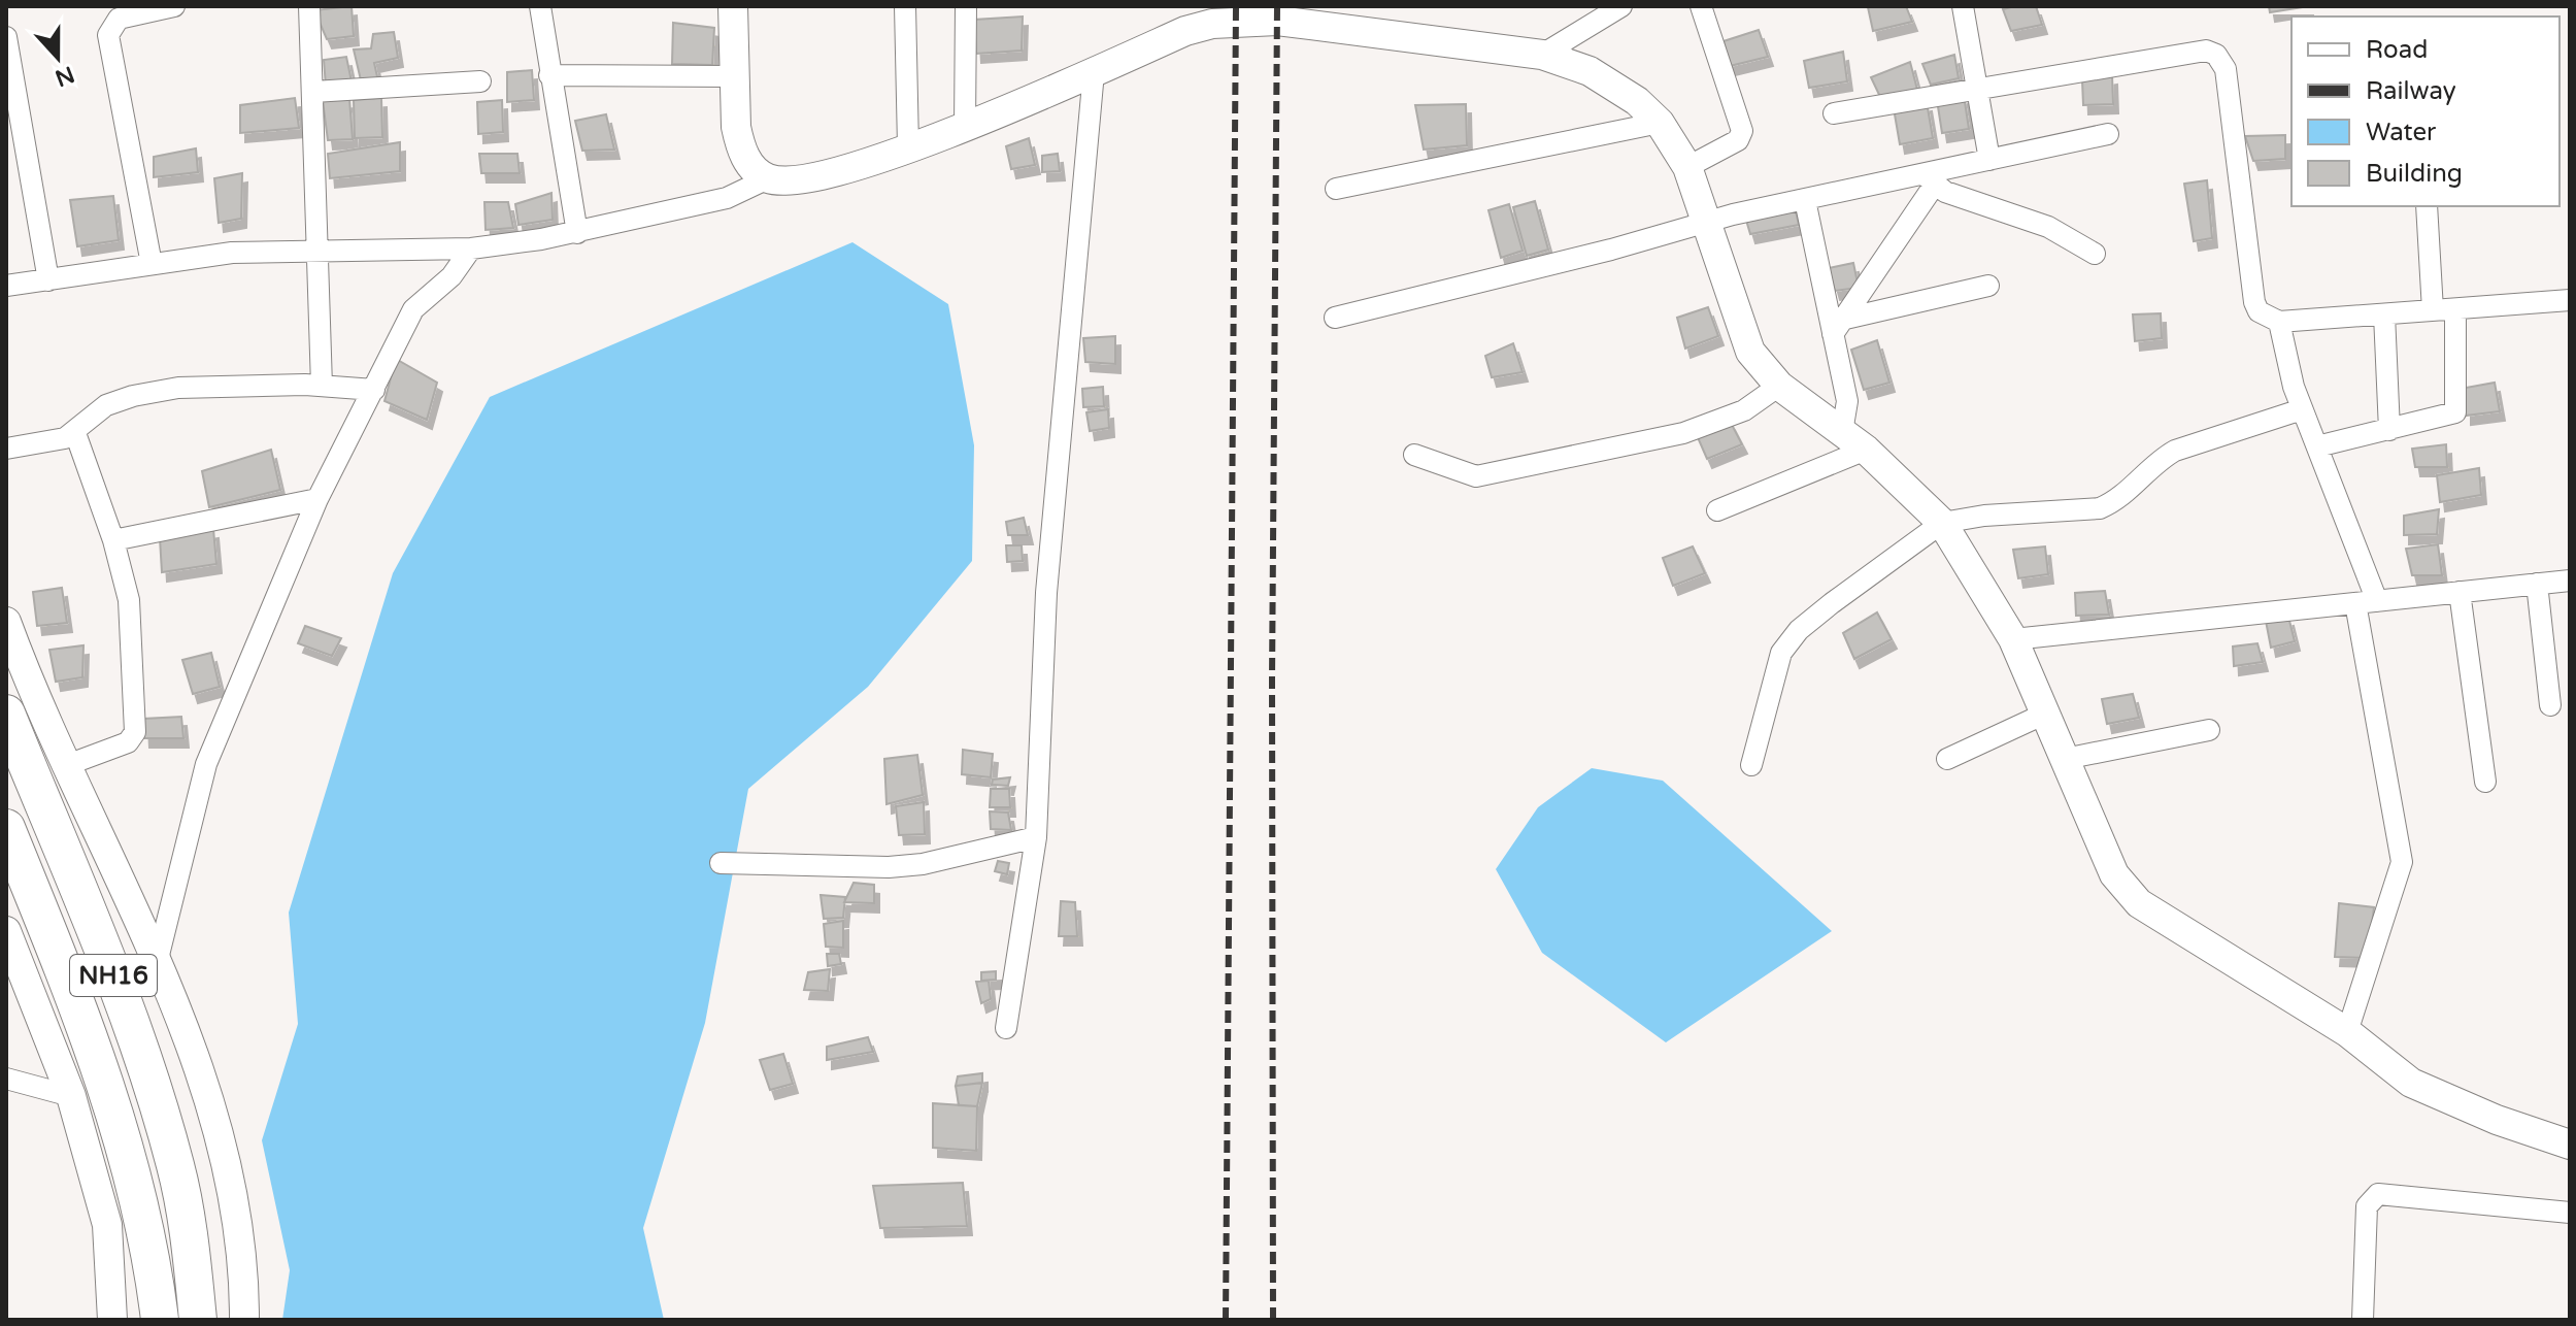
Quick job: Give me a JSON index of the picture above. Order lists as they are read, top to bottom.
{
  "streets": {
    "highway": ["NH16"]
  },
  "legend": [
    "Road",
    "Railway",
    "Water",
    "Building"
  ],
  "north": "bottom"
}
